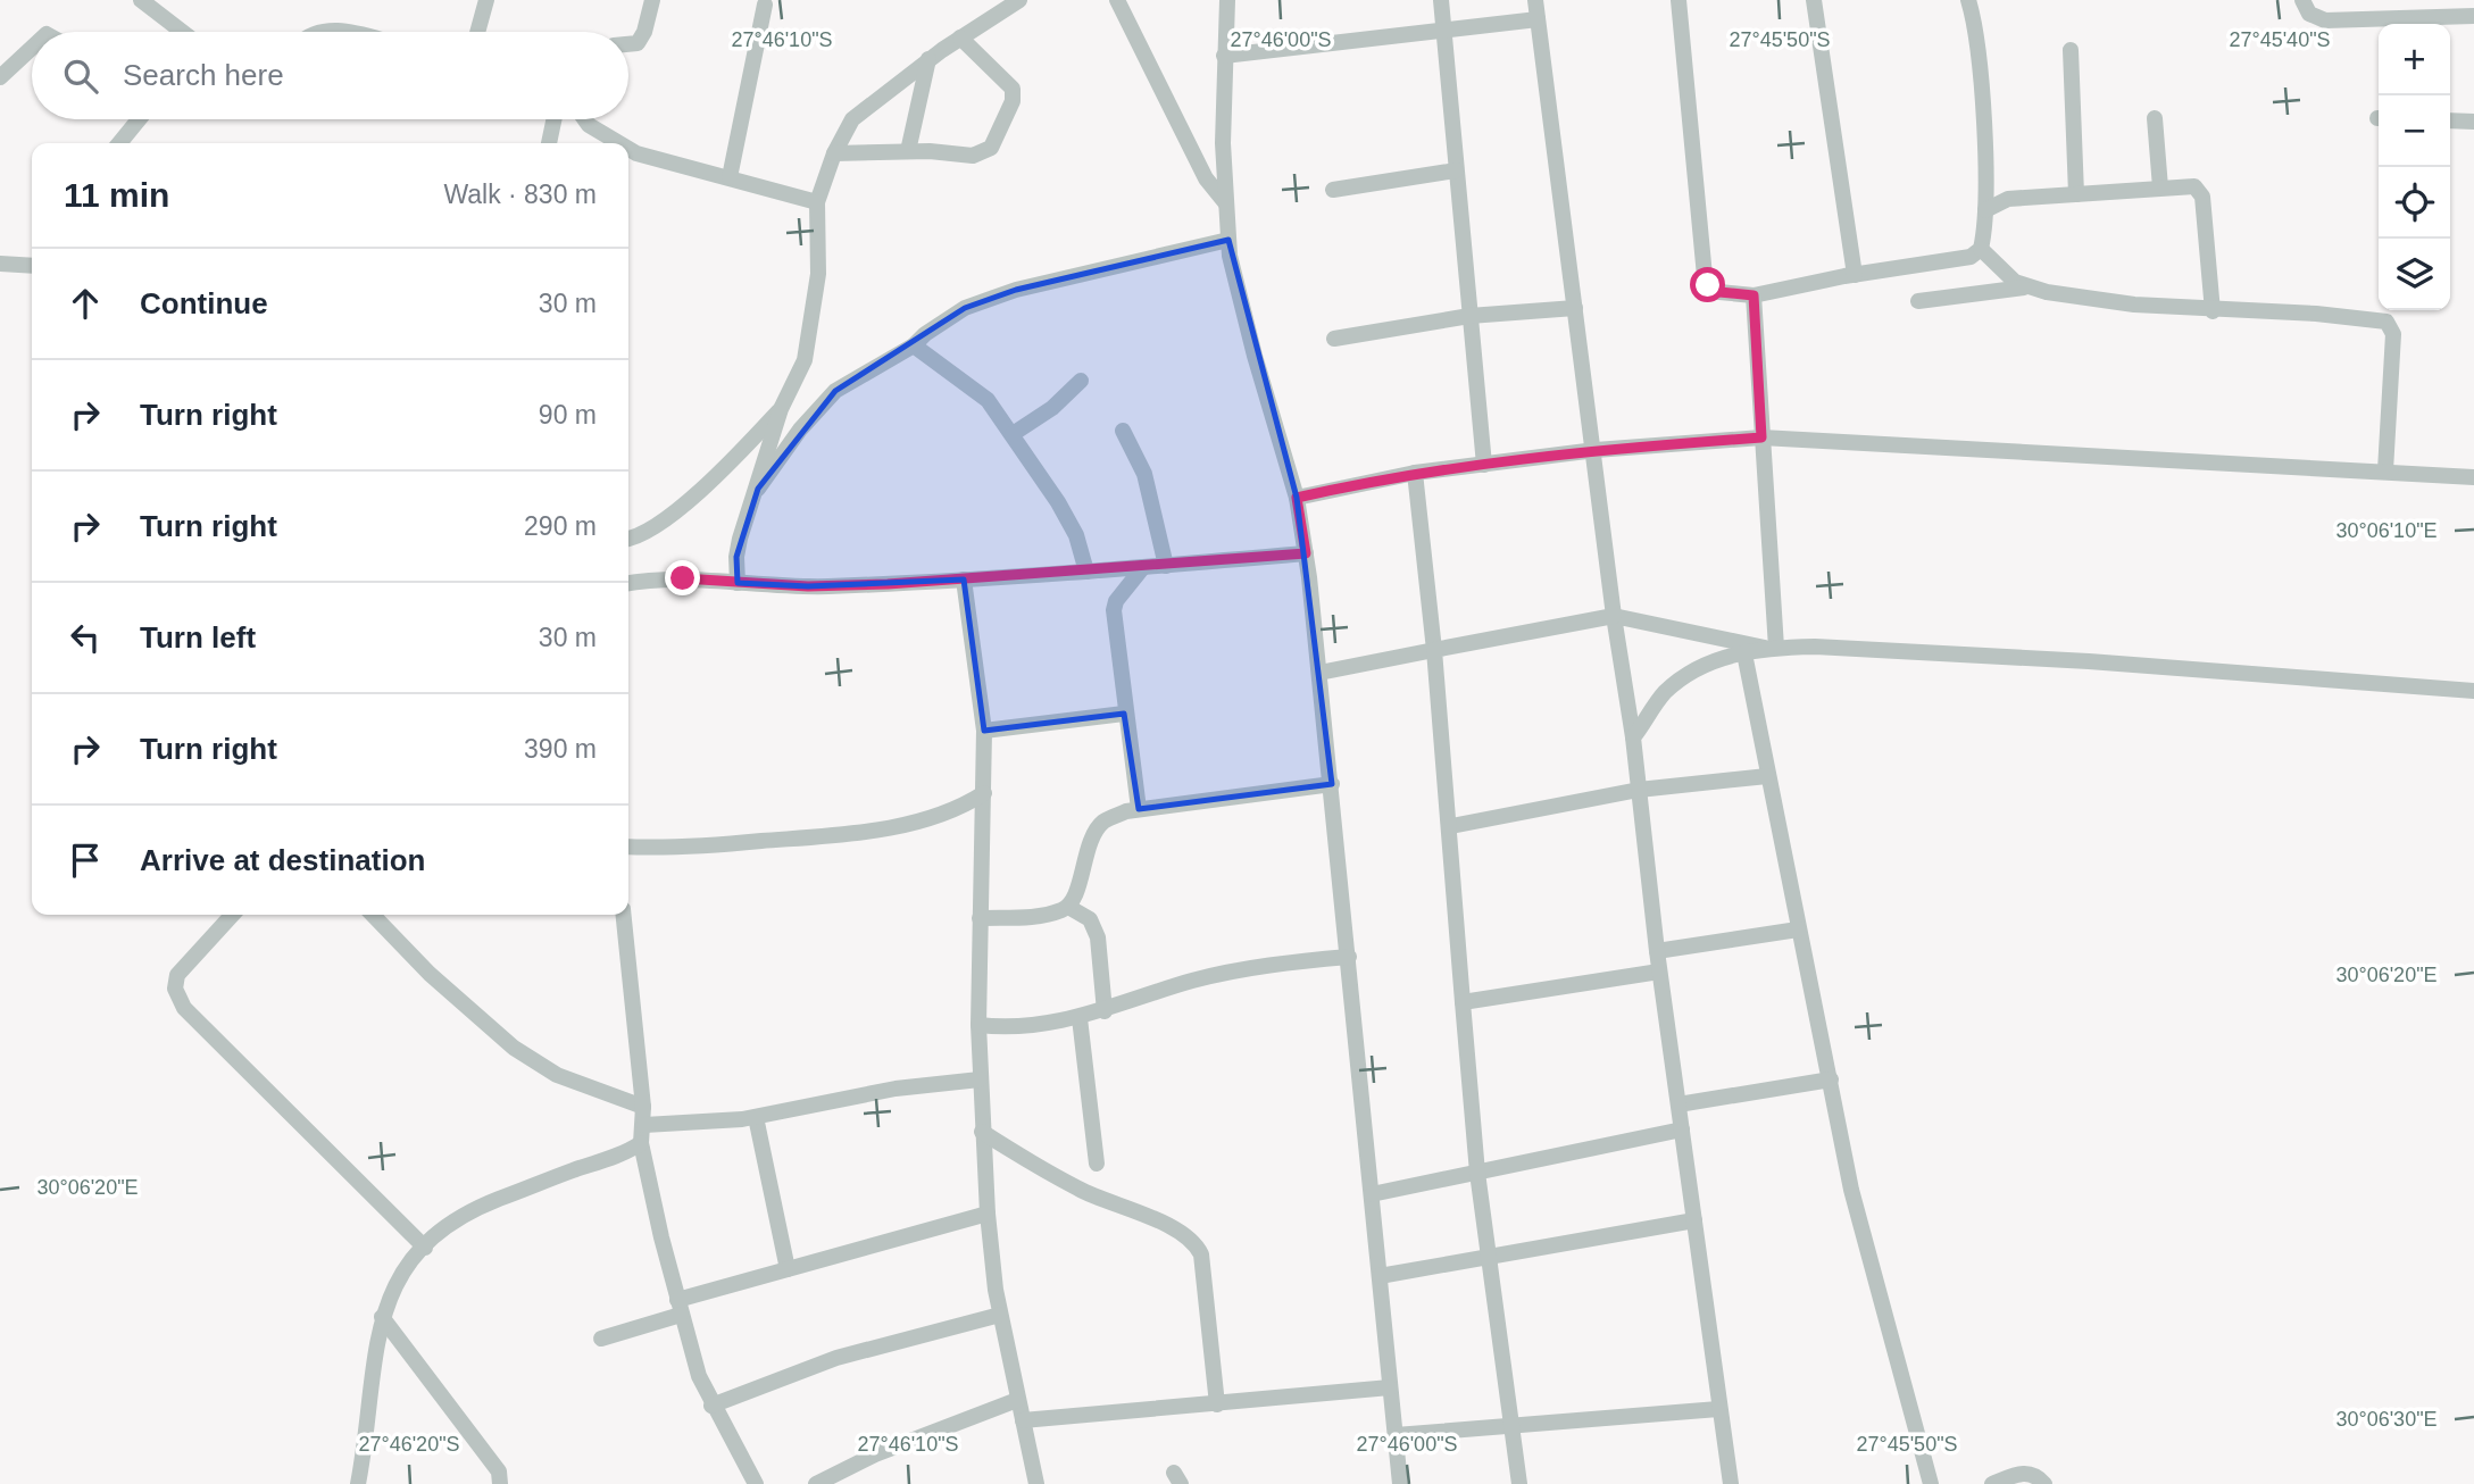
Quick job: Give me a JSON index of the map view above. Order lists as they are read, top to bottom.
{
  "page": {
    "map_buttons": ["+", "−"],
    "search": "Search here",
    "heading": ["11 min", "Walk · 830 m"],
    "list": [
      ["Continue", "30 m"],
      ["Turn right", "90 m"],
      ["Turn right", "290 m"],
      ["Turn left", "30 m"],
      ["Turn right", "390 m"],
      "Arrive at destination"
    ]
  },
  "coordinates": [
    "27°46'10\"S",
    "27°46'00\"S",
    "27°45'50\"S",
    "27°45'40\"S",
    "30°06'10\"E",
    "30°06'20\"E",
    "30°06'30\"E",
    "27°46'20\"S"
  ]
}
